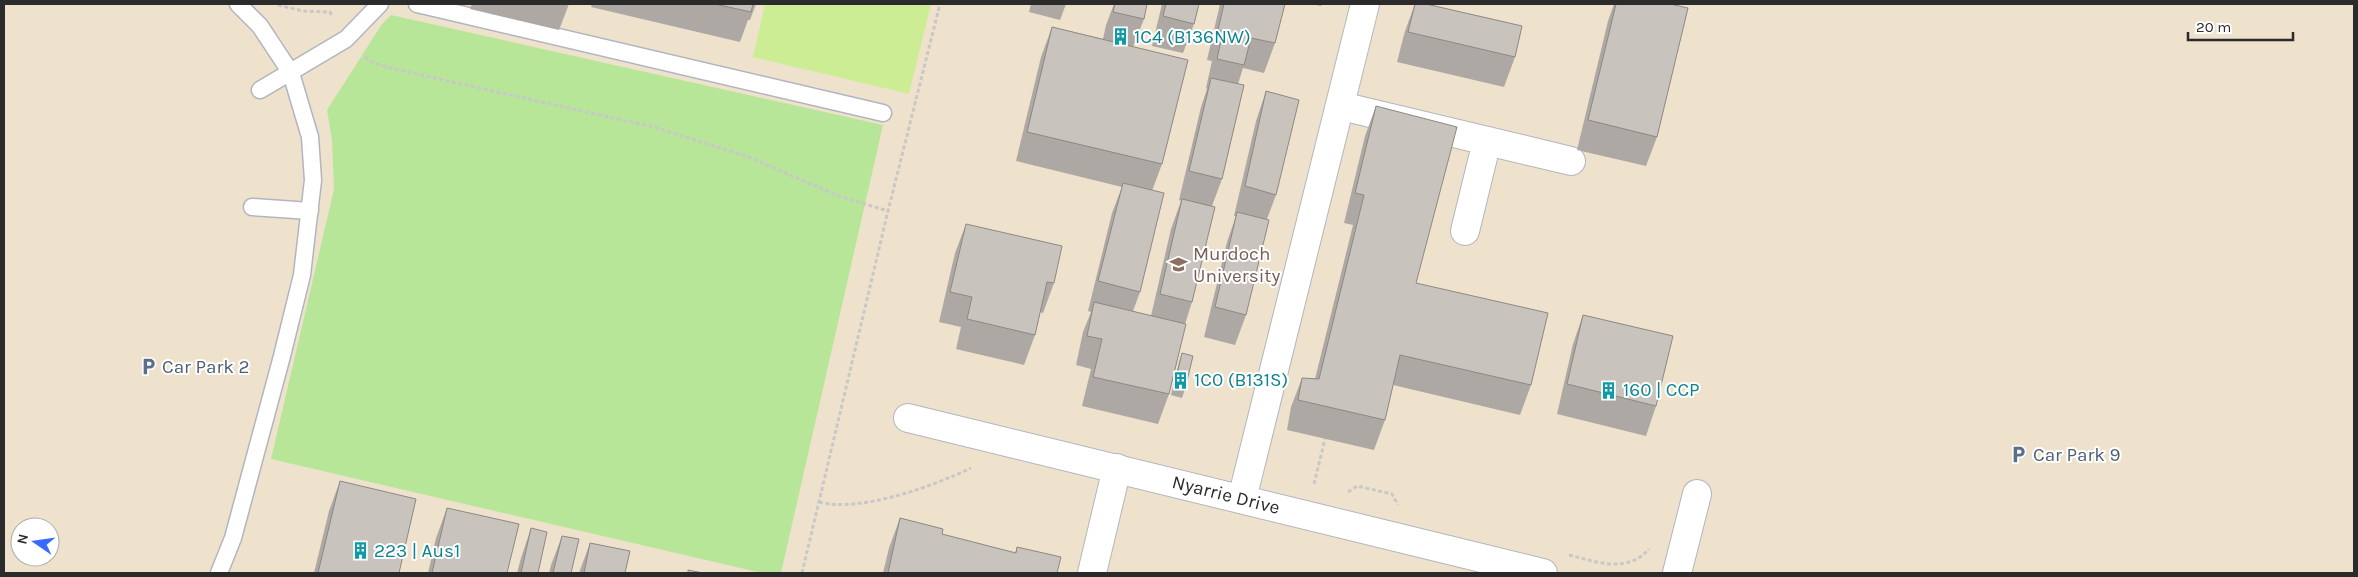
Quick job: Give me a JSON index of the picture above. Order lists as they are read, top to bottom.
{
  "streets": {
    "street": ["Nyarrie Drive"]
  },
  "places": {
    "building": [
      "1C4 (B136NW)",
      "1C0 (B131S)",
      "160 | CCP",
      "223 | Aus1"
    ],
    "school or university": ["Murdoch University"],
    "parking": ["Car Park 2", "Car Park 9"]
  },
  "scale_bar": "20 m",
  "north": "left"
}
